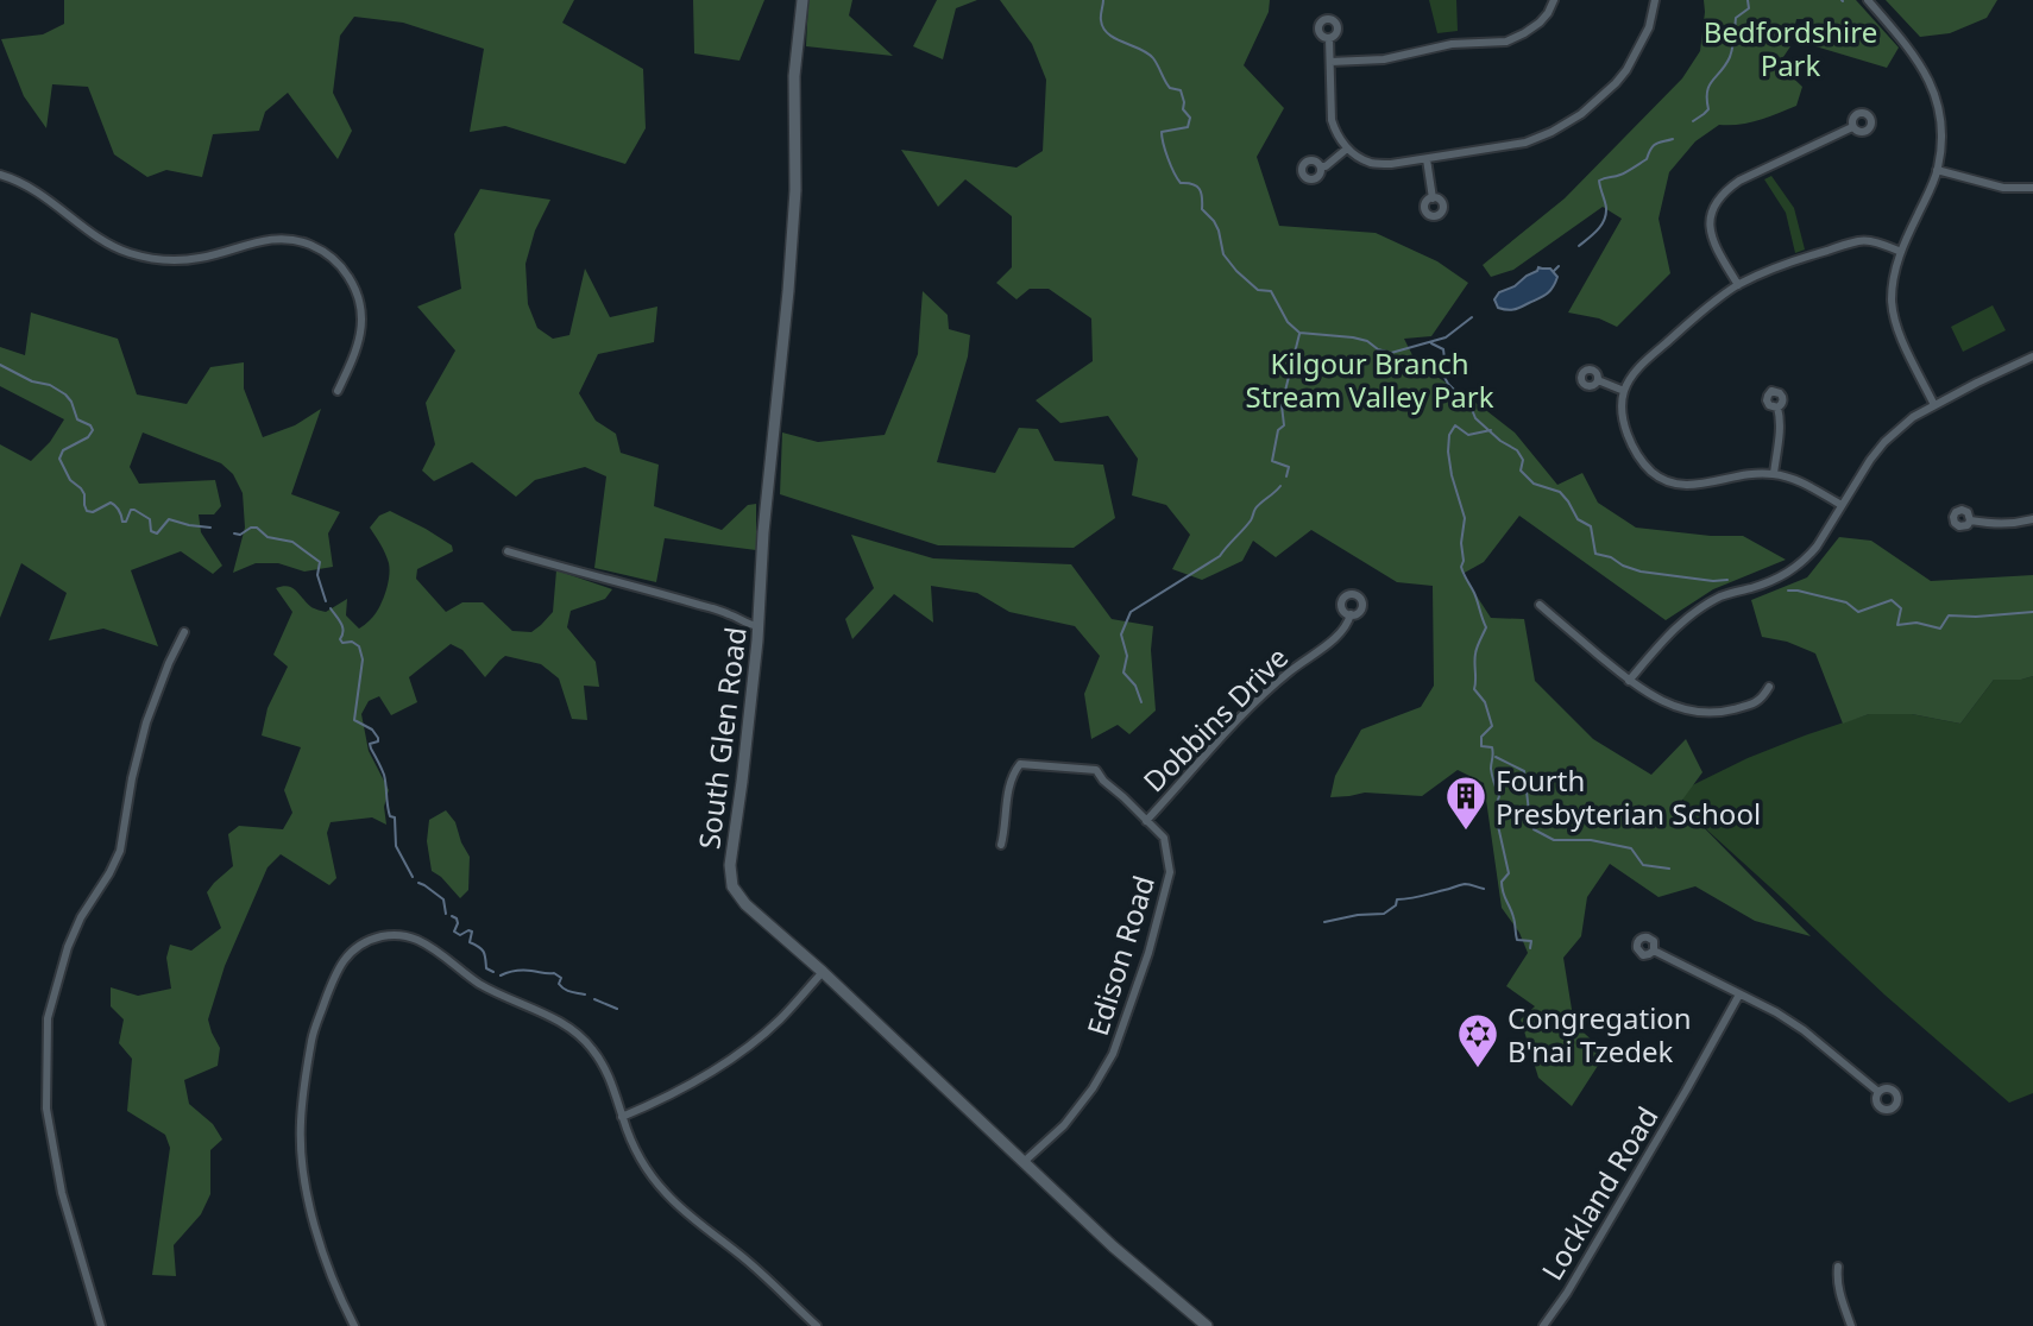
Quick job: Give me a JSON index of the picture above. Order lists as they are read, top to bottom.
{
  "streets": {
    "main road": ["South Glen Road"],
    "street": ["Dobbins Drive", "Edison Road", "Lockland Road"]
  },
  "crossings": [
    ["Dobbins Drive", "Edison Road"],
    ["South Glen Road", "Edison Road"]
  ],
  "parks": ["Bedfordshire Park", "Kilgour Branch Stream Valley Park"],
  "places": {
    "building": ["Fourth Presbyterian School"],
    "synagogue": ["Congregation B'nai Tzedek"]
  }
}
